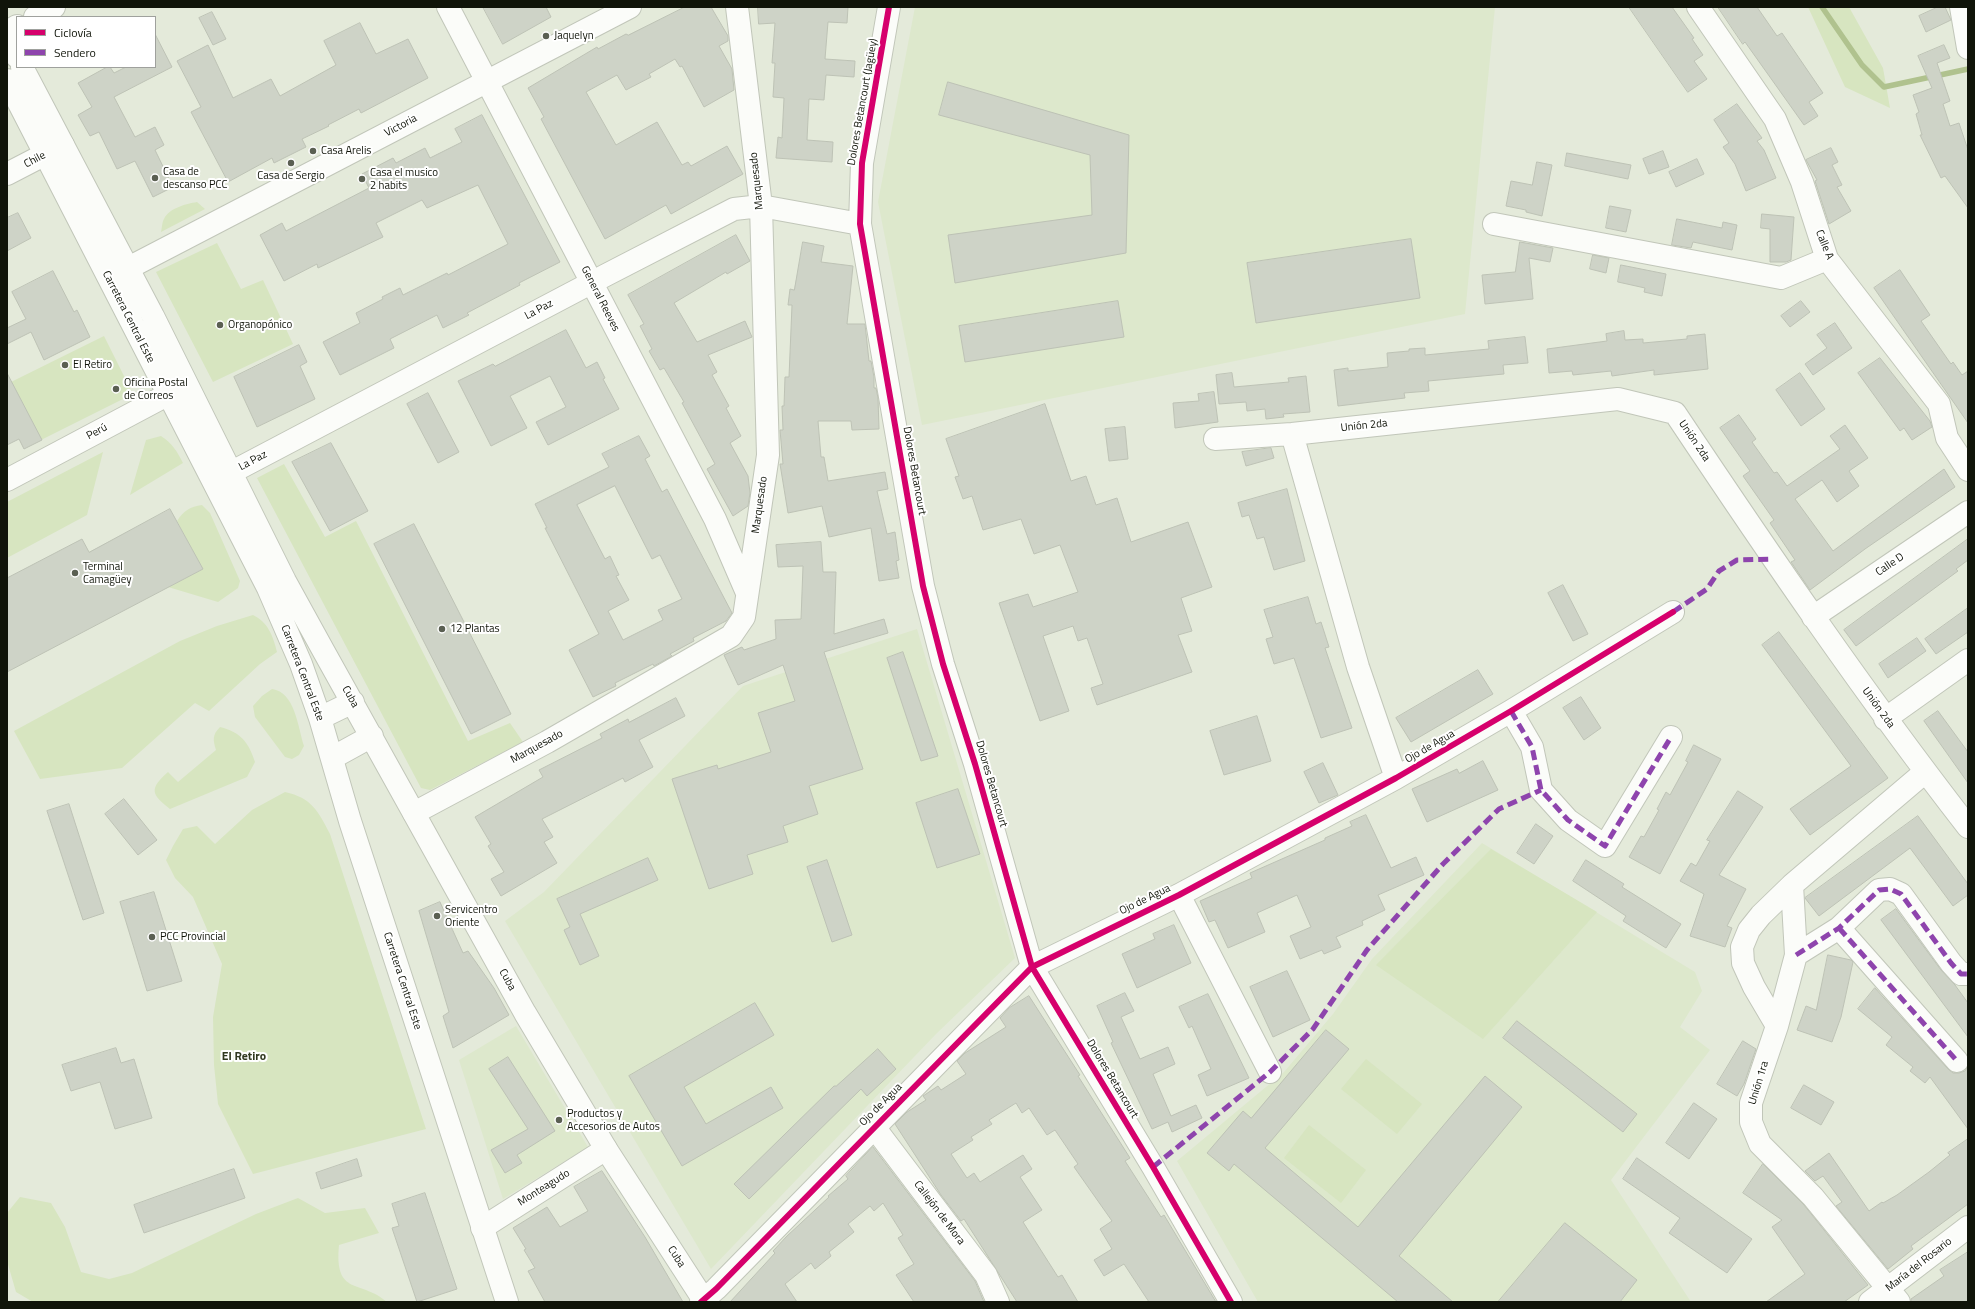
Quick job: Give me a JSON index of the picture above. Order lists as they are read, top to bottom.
{
  "streets": {
    "street": [
      "Dolores Betancourt (Jagüey)",
      "Victoria",
      "Chile",
      "Marquesado",
      "Calle A",
      "General Reeves",
      "La Paz",
      "Carretera Central Este",
      "Unión 2da",
      "Perú",
      "Dolores Betancourt",
      "Calle D",
      "Cuba",
      "Ojo de Agua",
      "Unión 1ra",
      "Monteagudo",
      "Callejón de Mora",
      "María del Rosario"
    ]
  },
  "crossings": [
    ["Dolores Betancourt (Jagüey)", "La Paz"],
    ["Dolores Betancourt (Jagüey)", "Dolores Betancourt"],
    ["Victoria", "General Reeves"],
    ["Victoria", "Carretera Central Este"],
    ["Chile", "Carretera Central Este"],
    ["Marquesado", "General Reeves"],
    ["Marquesado", "La Paz"],
    ["Marquesado", "Cuba"],
    ["General Reeves", "La Paz"],
    ["La Paz", "Carretera Central Este"],
    ["La Paz", "Dolores Betancourt"],
    ["Carretera Central Este", "Perú"],
    ["Carretera Central Este", "Cuba"],
    ["Carretera Central Este", "Monteagudo"],
    ["Unión 2da", "Calle D"],
    ["Dolores Betancourt", "Ojo de Agua"],
    ["Cuba", "Ojo de Agua"],
    ["Cuba", "Monteagudo"],
    ["Ojo de Agua", "Callejón de Mora"],
    ["Unión 1ra", "María del Rosario"]
  ],
  "districts": ["El Retiro"],
  "places": [
    "Jaquelyn",
    "Casa Arelis",
    "Casa de Sergio",
    "Casa de descanso PCC",
    "Casa el musico 2 habits",
    "Organopónico",
    "El Retiro",
    "Oficina Postal de Correos",
    "Terminal Camagüey",
    "12 Plantas",
    "Servicentro Oriente",
    "PCC Provincial",
    "Productos y Accesorios de Autos"
  ],
  "legend": ["Ciclovía", "Sendero"]
}
